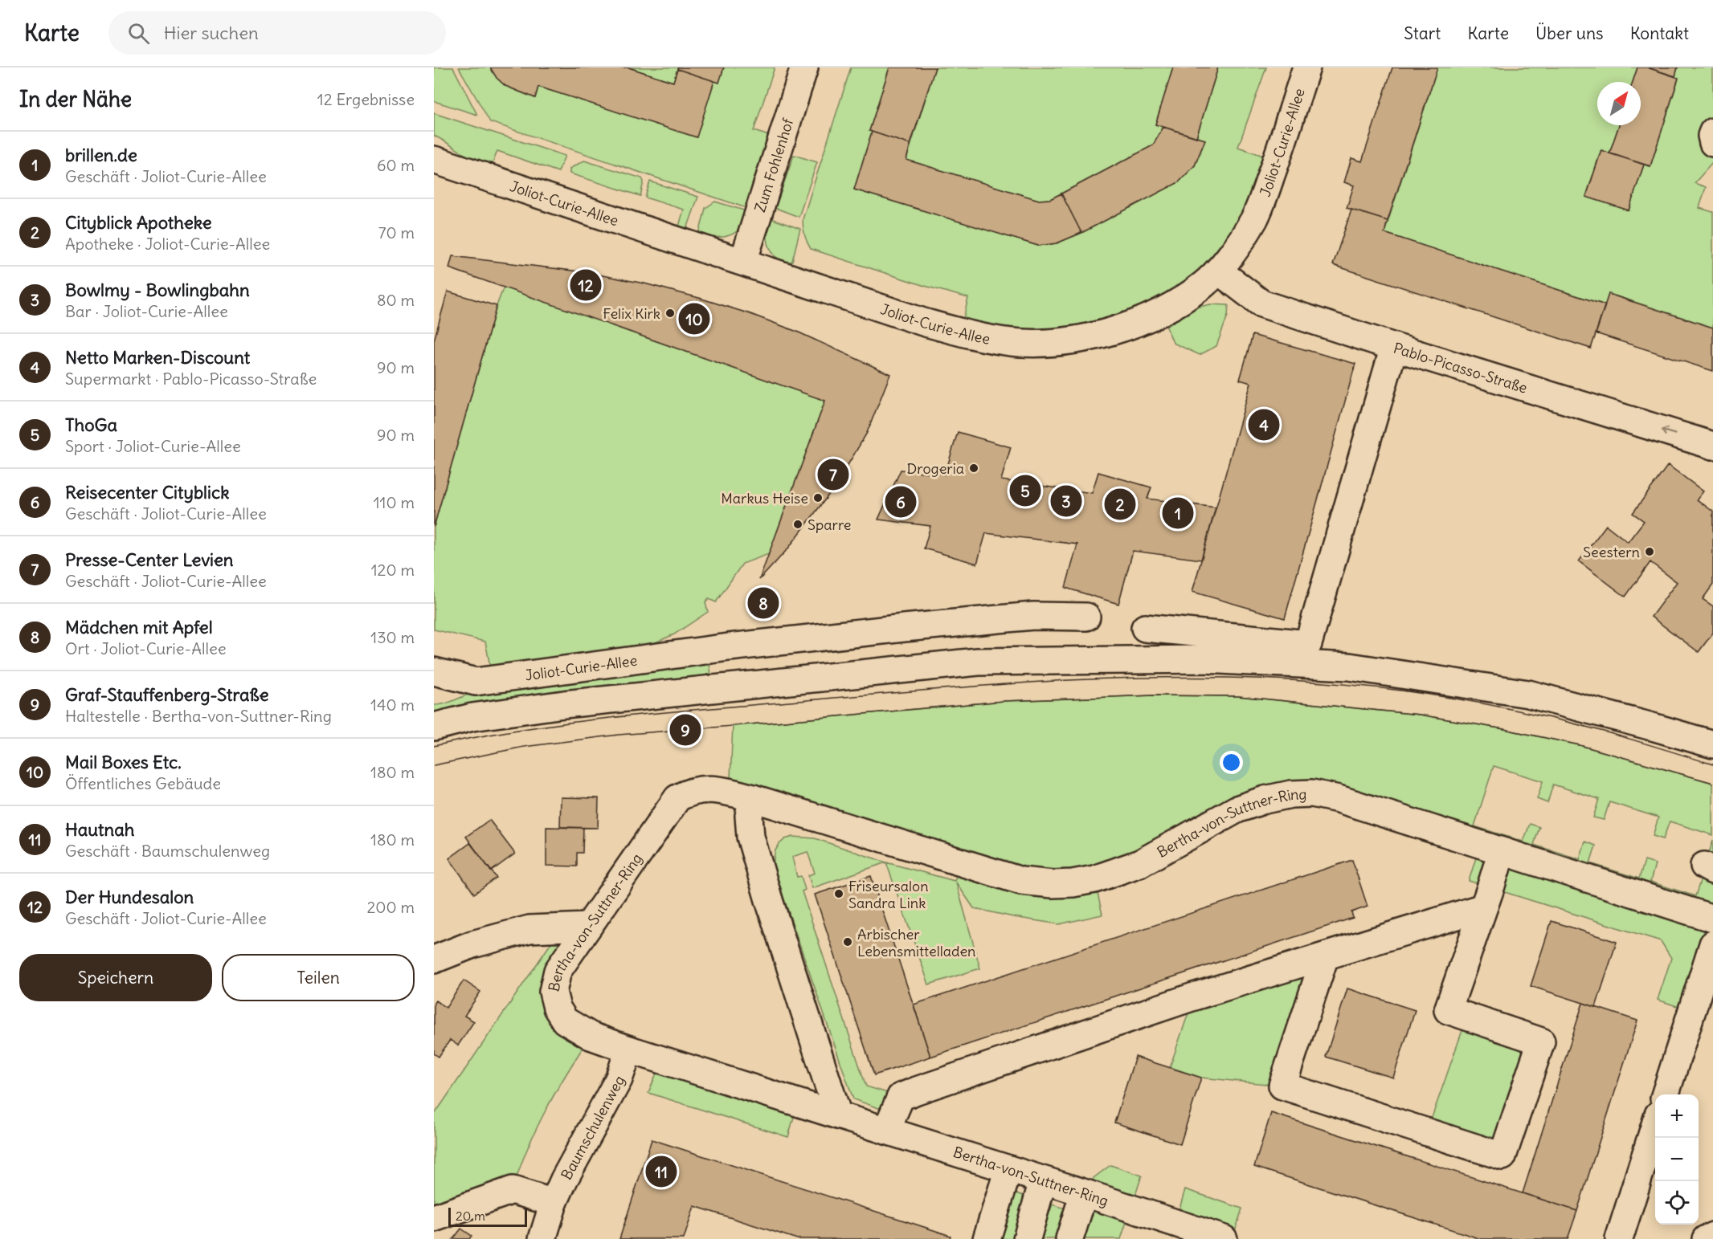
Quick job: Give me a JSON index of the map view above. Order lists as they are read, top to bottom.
{
  "streets": {
    "street": [
      "Joliot-Curie-Allee",
      "Zum Fohlenhof",
      "Pablo-Picasso-Straße",
      "Bertha-von-Suttner-Ring",
      "Baumschulenweg"
    ]
  },
  "crossings": [
    ["Joliot-Curie-Allee", "Zum Fohlenhof"],
    ["Joliot-Curie-Allee", "Pablo-Picasso-Straße"],
    ["Bertha-von-Suttner-Ring", "Baumschulenweg"]
  ],
  "one_way": ["Pablo-Picasso-Straße"],
  "places": [
    "Felix Kirk",
    "Drogeria",
    "Markus Heise",
    "Sparre",
    "Seestern",
    "Friseursalon Sandra Link",
    "Arbischer Lebensmittelladen"
  ],
  "scale_bar": "20 m",
  "north": "top right",
  "page": {
    "header": "Karte",
    "search": "Hier suchen",
    "nav": [
      "Start",
      "Karte",
      "Über uns",
      "Kontakt"
    ],
    "heading": ["In der Nähe", "12 Ergebnisse"],
    "list": [
      {
        "mark": "1",
        "name": "brillen.de",
        "note": "Geschäft · Joliot-Curie-Allee",
        "value": "60 m"
      },
      {
        "mark": "2",
        "name": "Cityblick Apotheke",
        "note": "Apotheke · Joliot-Curie-Allee",
        "value": "70 m"
      },
      {
        "mark": "3",
        "name": "Bowlmy - Bowlingbahn",
        "note": "Bar · Joliot-Curie-Allee",
        "value": "80 m"
      },
      {
        "mark": "4",
        "name": "Netto Marken-Discount",
        "note": "Supermarkt · Pablo-Picasso-Straße",
        "value": "90 m"
      },
      {
        "mark": "5",
        "name": "ThoGa",
        "note": "Sport · Joliot-Curie-Allee",
        "value": "90 m"
      },
      {
        "mark": "6",
        "name": "Reisecenter Cityblick",
        "note": "Geschäft · Joliot-Curie-Allee",
        "value": "110 m"
      },
      {
        "mark": "7",
        "name": "Presse-Center Levien",
        "note": "Geschäft · Joliot-Curie-Allee",
        "value": "120 m"
      },
      {
        "mark": "8",
        "name": "Mädchen mit Apfel",
        "note": "Ort · Joliot-Curie-Allee",
        "value": "130 m"
      },
      {
        "mark": "9",
        "name": "Graf-Stauffenberg-Straße",
        "note": "Haltestelle · Bertha-von-Suttner-Ring",
        "value": "140 m"
      },
      {
        "mark": "10",
        "name": "Mail Boxes Etc.",
        "note": "Öffentliches Gebäude",
        "value": "180 m"
      },
      {
        "mark": "11",
        "name": "Hautnah",
        "note": "Geschäft · Baumschulenweg",
        "value": "180 m"
      },
      {
        "mark": "12",
        "name": "Der Hundesalon",
        "note": "Geschäft · Joliot-Curie-Allee",
        "value": "200 m"
      }
    ],
    "pins": [
      "12",
      "10",
      "4",
      "7",
      "5",
      "3",
      "6",
      "2",
      "1",
      "8",
      "9",
      "11"
    ],
    "buttons": ["Speichern", "Teilen"],
    "map_buttons": ["+", "−"],
    "scale": "20 m"
  }
}
